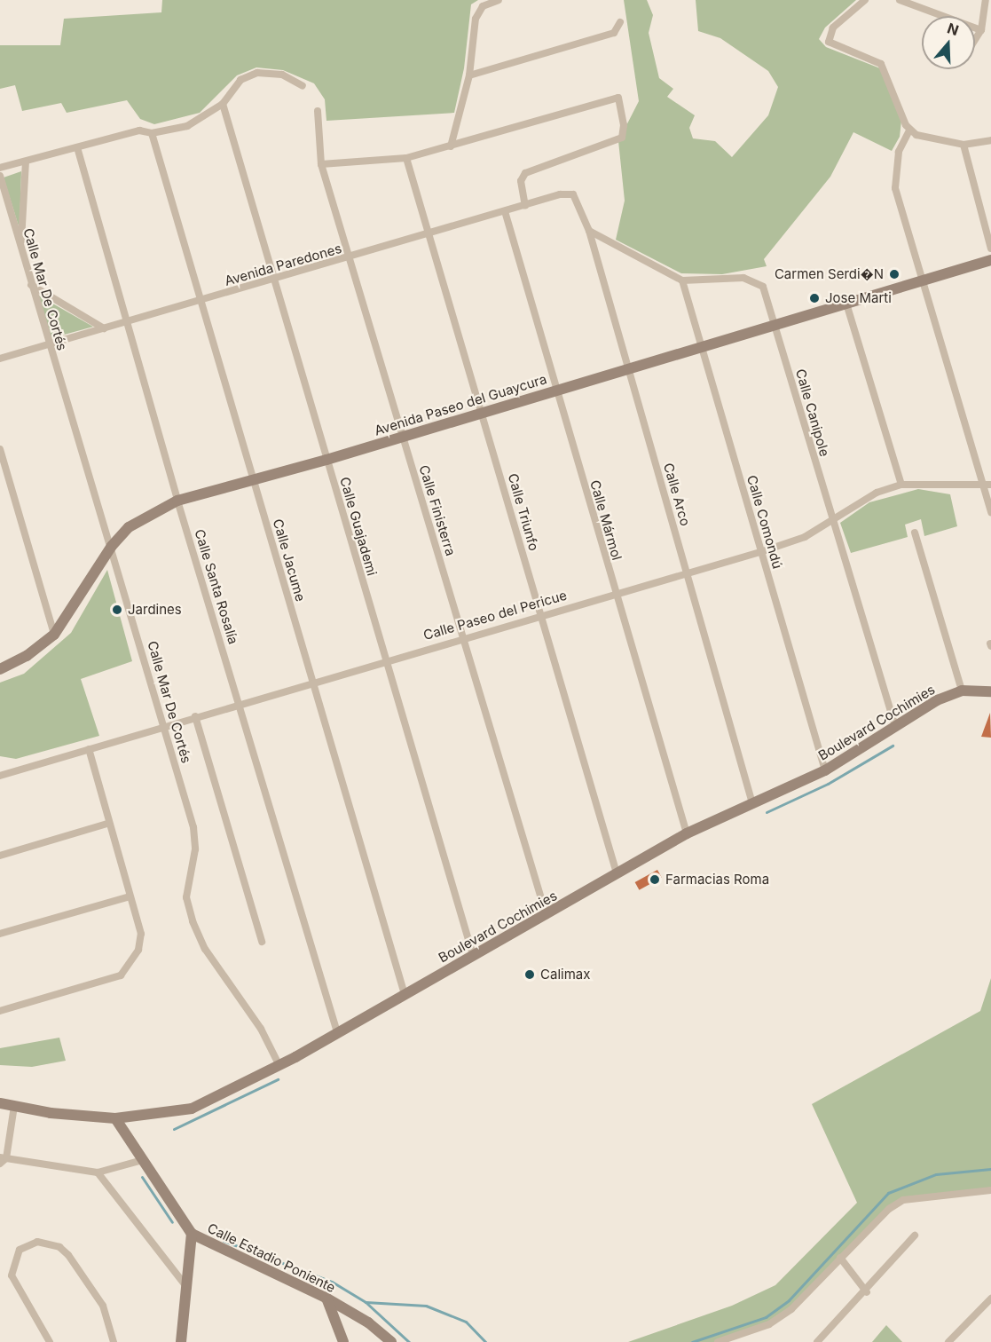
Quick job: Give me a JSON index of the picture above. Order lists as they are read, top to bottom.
{
  "streets": {
    "street": [
      "Avenida Paredones",
      "Calle Mar De Cortés",
      "Avenida Paseo del Guaycura",
      "Calle Canipole",
      "Calle Arco",
      "Calle Finisterra",
      "Calle Triunfo",
      "Calle Mármol",
      "Calle Comondú",
      "Calle Guajademi",
      "Calle Jacume",
      "Calle Santa Rosalía",
      "Calle Paseo del Pericue",
      "Boulevard Cochimies",
      "Calle Estadio Poniente"
    ]
  },
  "crossings": [
    ["Avenida Paredones", "Calle Mar De Cortés"],
    ["Avenida Paredones", "Calle Arco"],
    ["Avenida Paredones", "Calle Finisterra"],
    ["Avenida Paredones", "Calle Triunfo"],
    ["Avenida Paredones", "Calle Mármol"],
    ["Avenida Paredones", "Calle Guajademi"],
    ["Avenida Paredones", "Calle Jacume"],
    ["Avenida Paredones", "Calle Santa Rosalía"],
    ["Calle Mar De Cortés", "Avenida Paseo del Guaycura"],
    ["Calle Mar De Cortés", "Calle Paseo del Pericue"],
    ["Calle Mar De Cortés", "Boulevard Cochimies"],
    ["Avenida Paseo del Guaycura", "Calle Canipole"],
    ["Avenida Paseo del Guaycura", "Calle Arco"],
    ["Avenida Paseo del Guaycura", "Calle Finisterra"],
    ["Avenida Paseo del Guaycura", "Calle Triunfo"],
    ["Avenida Paseo del Guaycura", "Calle Mármol"],
    ["Avenida Paseo del Guaycura", "Calle Comondú"],
    ["Avenida Paseo del Guaycura", "Calle Guajademi"],
    ["Avenida Paseo del Guaycura", "Calle Jacume"],
    ["Avenida Paseo del Guaycura", "Calle Santa Rosalía"],
    ["Calle Canipole", "Calle Comondú"],
    ["Calle Canipole", "Calle Paseo del Pericue"],
    ["Calle Canipole", "Boulevard Cochimies"],
    ["Calle Arco", "Calle Paseo del Pericue"],
    ["Calle Arco", "Boulevard Cochimies"],
    ["Calle Finisterra", "Calle Paseo del Pericue"],
    ["Calle Finisterra", "Boulevard Cochimies"],
    ["Calle Triunfo", "Calle Paseo del Pericue"],
    ["Calle Triunfo", "Boulevard Cochimies"],
    ["Calle Mármol", "Calle Paseo del Pericue"],
    ["Calle Mármol", "Boulevard Cochimies"],
    ["Calle Comondú", "Calle Paseo del Pericue"],
    ["Calle Comondú", "Boulevard Cochimies"],
    ["Calle Guajademi", "Calle Paseo del Pericue"],
    ["Calle Guajademi", "Boulevard Cochimies"],
    ["Calle Jacume", "Calle Paseo del Pericue"],
    ["Calle Jacume", "Boulevard Cochimies"],
    ["Calle Santa Rosalía", "Calle Paseo del Pericue"],
    ["Calle Santa Rosalía", "Boulevard Cochimies"]
  ],
  "places": [
    "Carmen Serdi�N",
    "Jose Marti",
    "Jardines",
    "Farmacias Roma",
    "Calimax"
  ],
  "north": "top"
}
